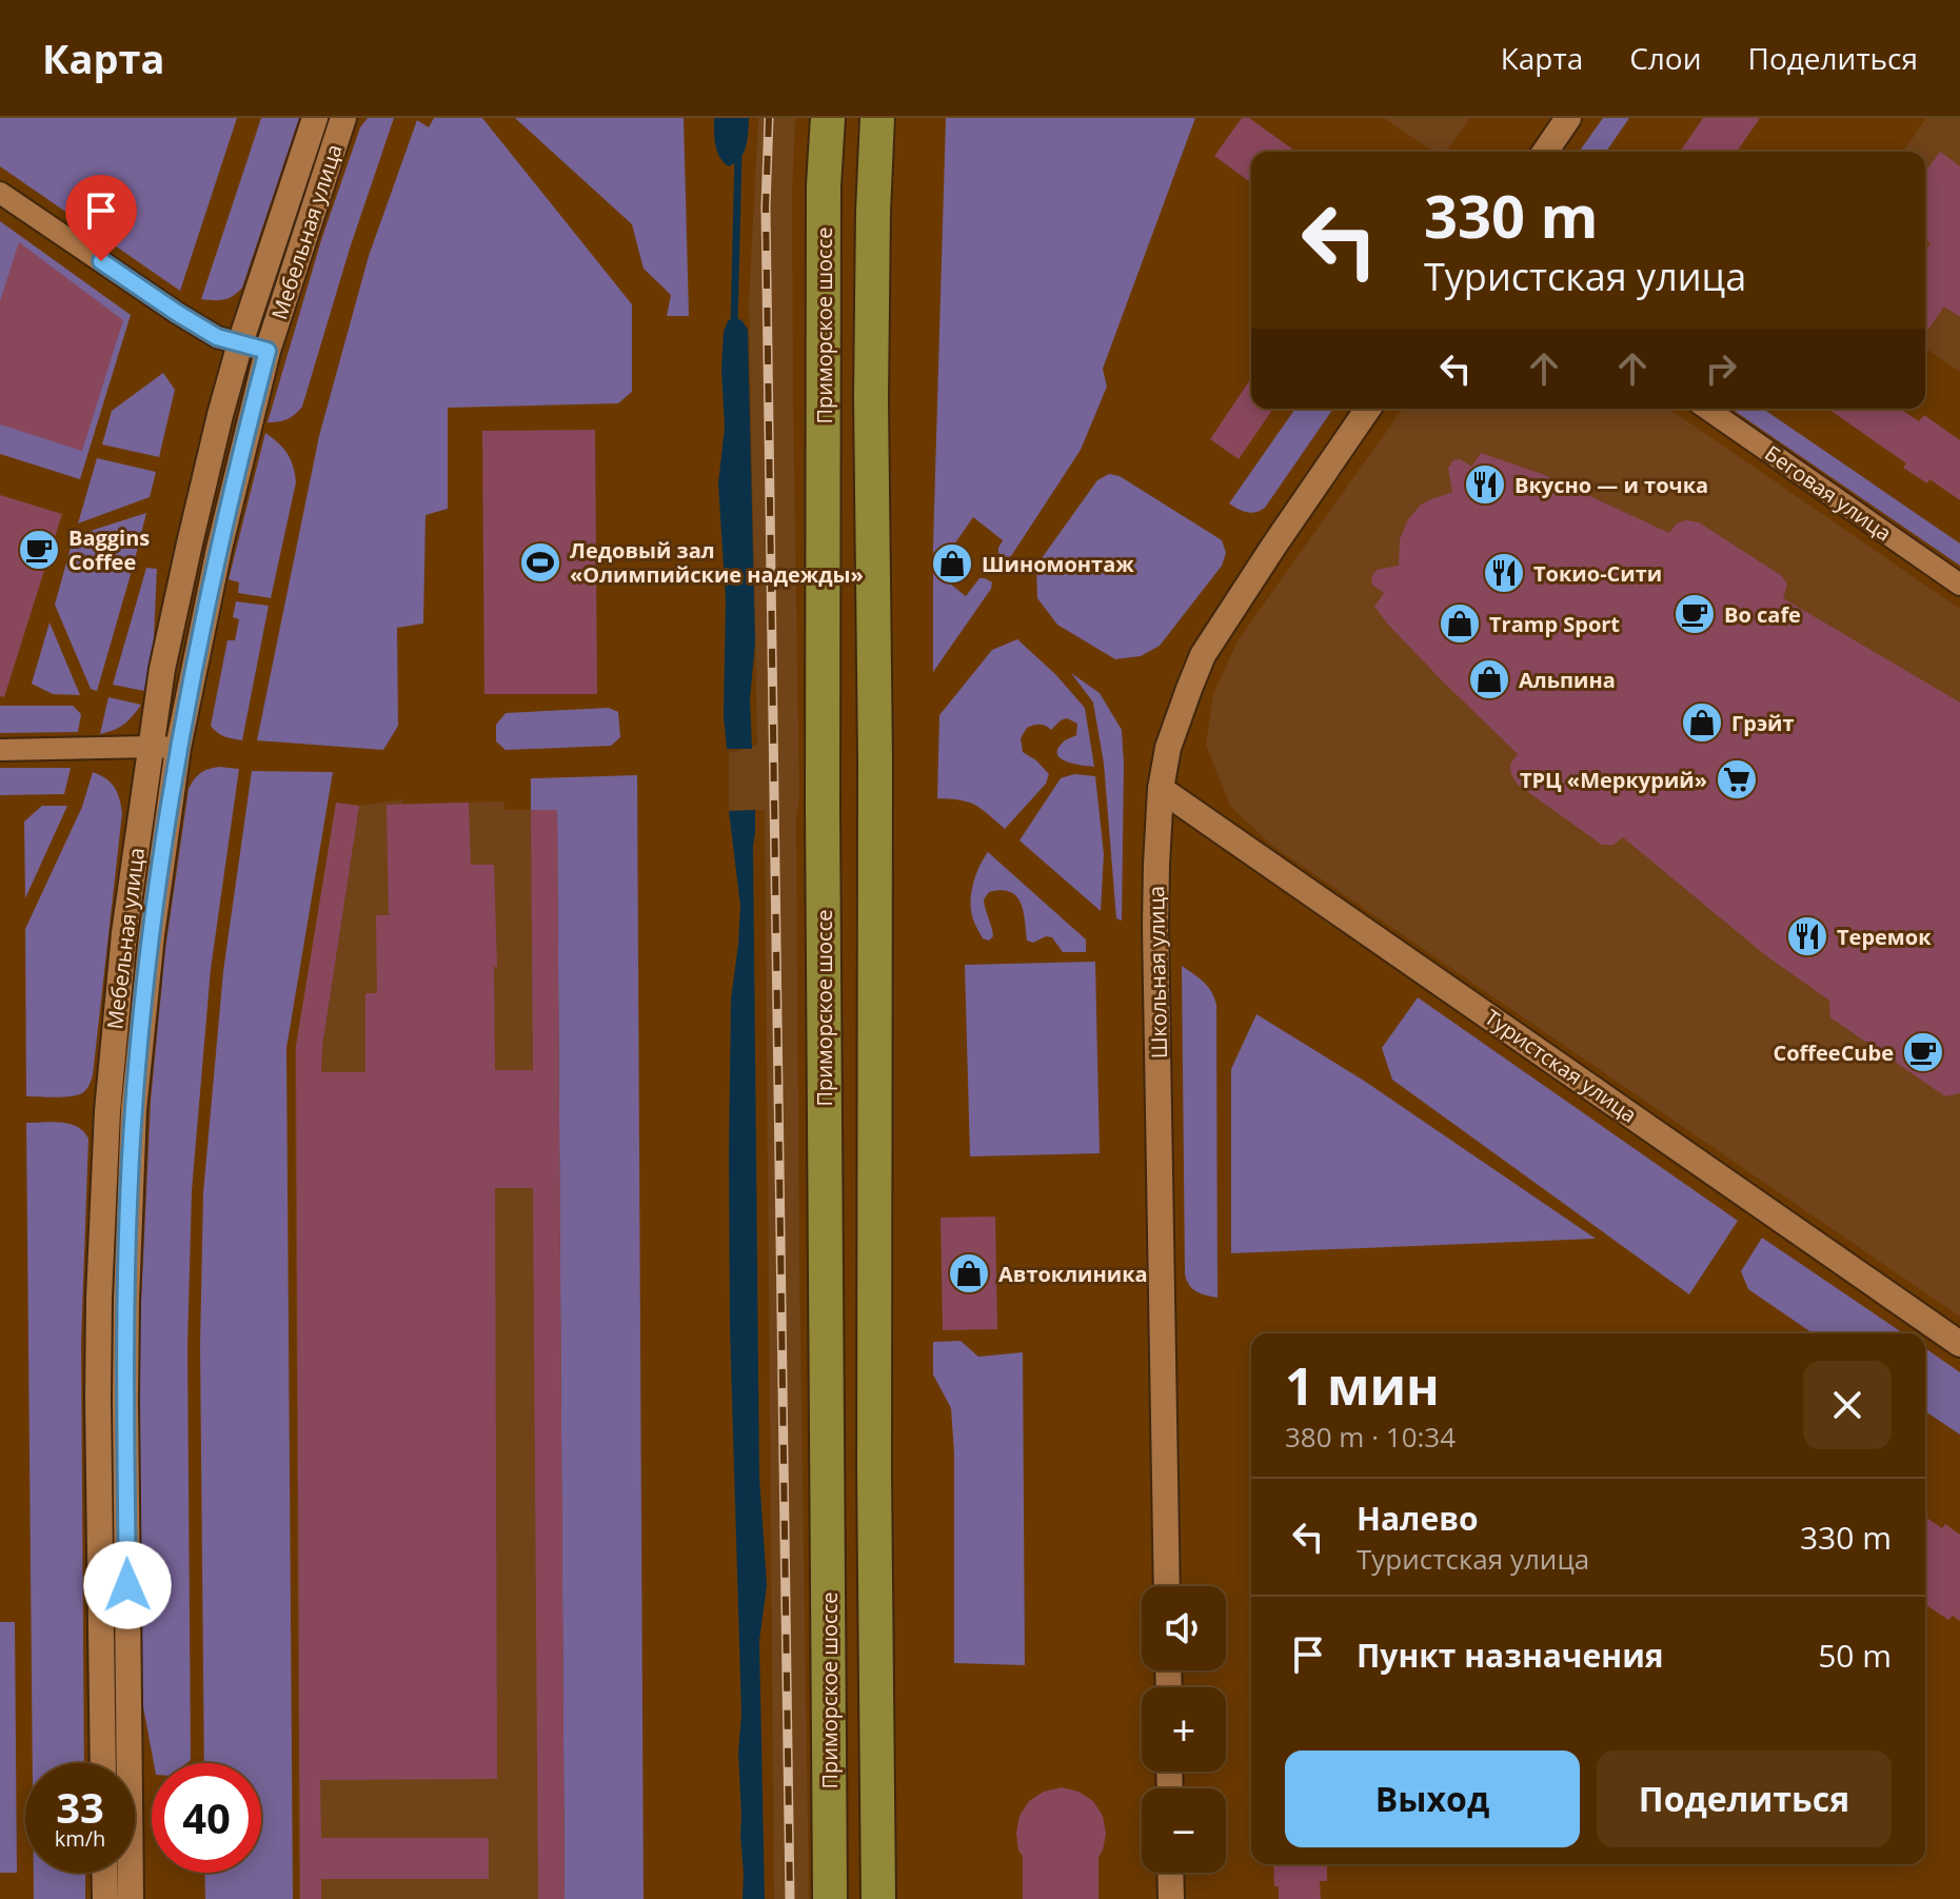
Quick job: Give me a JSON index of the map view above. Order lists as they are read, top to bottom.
{
  "streets": {
    "main road": ["Приморское шоссе"],
    "street": [
      "Мебельная улица",
      "Беговая улица",
      "Школьная улица",
      "Туристская улица"
    ]
  },
  "crossings": [
    ["Школьная улица", "Туристская улица"]
  ],
  "places": {
    "restaurant": ["Вкусно — и точка", "Токио-Сити", "Теремок"],
    "cafe": ["Baggins Coffee", "Bo cafe", "CoffeeCube"],
    "sports": ["Ледовый зал «Олимпийские надежды»"],
    "shop": [
      "Шиномонтаж",
      "Tramp Sport",
      "Альпина",
      "Грэйт",
      "Автоклиника"
    ],
    "supermarket": ["ТРЦ «Меркурий»"]
  },
  "page": {
    "header": "Карта",
    "nav": ["Карта", "Слои", "Поделиться"],
    "turn": ["330 m", "Туристская улица"],
    "heading": ["1 мин", "380 m · 10:34"],
    "list": [
      {
        "name": "Налево",
        "note": "Туристская улица",
        "value": "330 m"
      },
      {
        "name": "Пункт назначения",
        "value": "50 m"
      }
    ],
    "map_buttons": ["+", "−"],
    "buttons": ["Выход", "Поделиться"],
    "speed": "33 km/h",
    "limit": "40"
  }
}
